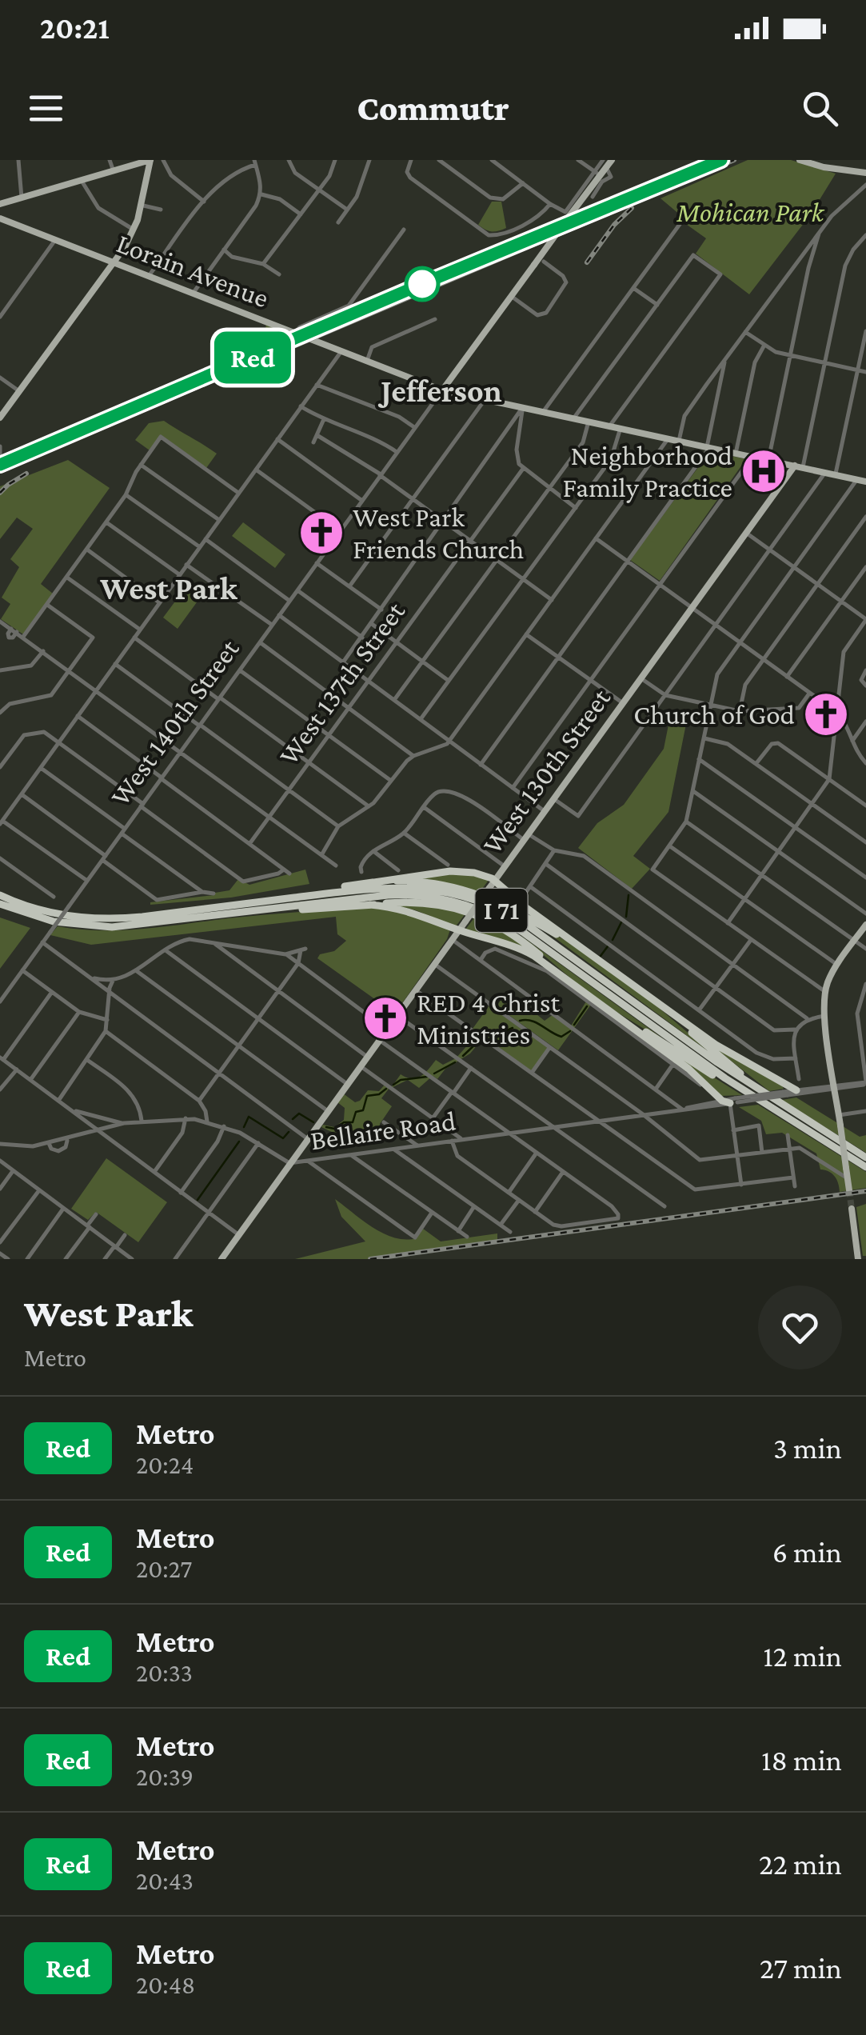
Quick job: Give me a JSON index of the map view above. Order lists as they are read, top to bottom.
{
  "streets": {
    "highway": ["I 71"],
    "main road": ["Lorain Avenue", "West 140th Street", "West 130th Street"],
    "street": ["West 137th Street", "Bellaire Road"]
  },
  "crossings": [
    ["Lorain Avenue", "West 140th Street"],
    ["Lorain Avenue", "West 130th Street"],
    ["West 130th Street", "Bellaire Road"]
  ],
  "districts": ["Jefferson", "West Park"],
  "parks": ["Mohican Park"],
  "places": {
    "hospital": ["Neighborhood Family Practice"],
    "church": ["West Park Friends Church", "Church of God", "RED 4 Christ Ministries"]
  },
  "lines": ["metro line Red"],
  "page": {
    "status": "20:21",
    "header": "Commutr",
    "on_map": "Red",
    "heading": ["West Park", "Metro"],
    "list": [
      {
        "mark": "Red",
        "name": "Metro",
        "note": "20:24",
        "value": "3 min"
      },
      {
        "mark": "Red",
        "name": "Metro",
        "note": "20:27",
        "value": "6 min"
      },
      {
        "mark": "Red",
        "name": "Metro",
        "note": "20:33",
        "value": "12 min"
      },
      {
        "mark": "Red",
        "name": "Metro",
        "note": "20:39",
        "value": "18 min"
      },
      {
        "mark": "Red",
        "name": "Metro",
        "note": "20:43",
        "value": "22 min"
      },
      {
        "mark": "Red",
        "name": "Metro",
        "note": "20:48",
        "value": "27 min"
      }
    ]
  }
}
